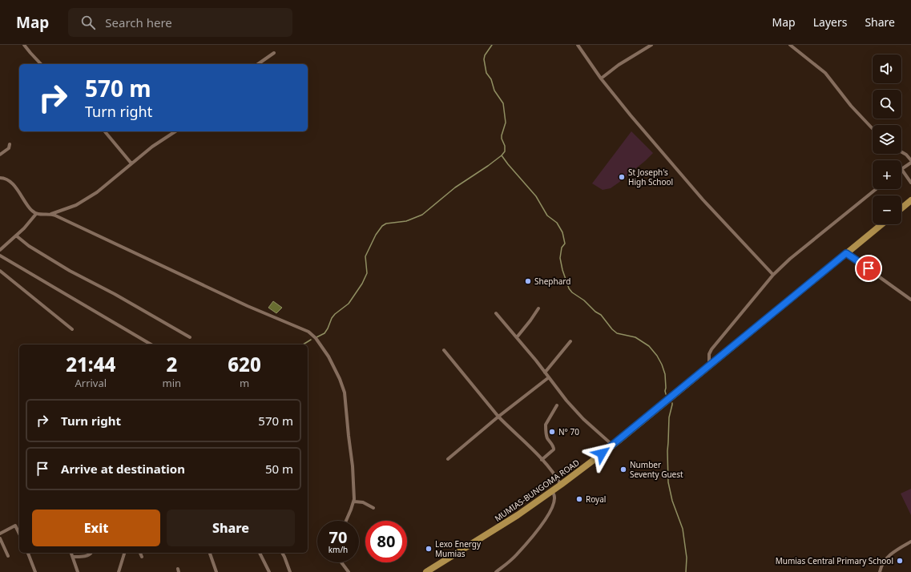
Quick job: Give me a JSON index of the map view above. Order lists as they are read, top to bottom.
{
  "streets": {
    "highway": ["MUMIAS-BUNGOMA ROAD"]
  },
  "places": [
    "St Joseph's High School",
    "Shephard",
    "N° 70",
    "Number Seventy Guest",
    "Royal",
    "Lexo Energy Mumias",
    "Mumias Central Primary School"
  ],
  "page": {
    "header": "Map",
    "search": "Search here",
    "nav": ["Map", "Layers", "Share"],
    "map_buttons": ["+", "−"],
    "turn": ["570 m", "Turn right"],
    "eta": [
      "21:44",
      "Arrival",
      "2",
      "min",
      "620",
      "m"
    ],
    "list": [
      {
        "name": "Turn right",
        "value": "570 m"
      },
      {
        "name": "Arrive at destination",
        "value": "50 m"
      }
    ],
    "buttons": ["Exit", "Share"],
    "speed": "70 km/h",
    "limit": "80"
  }
}
